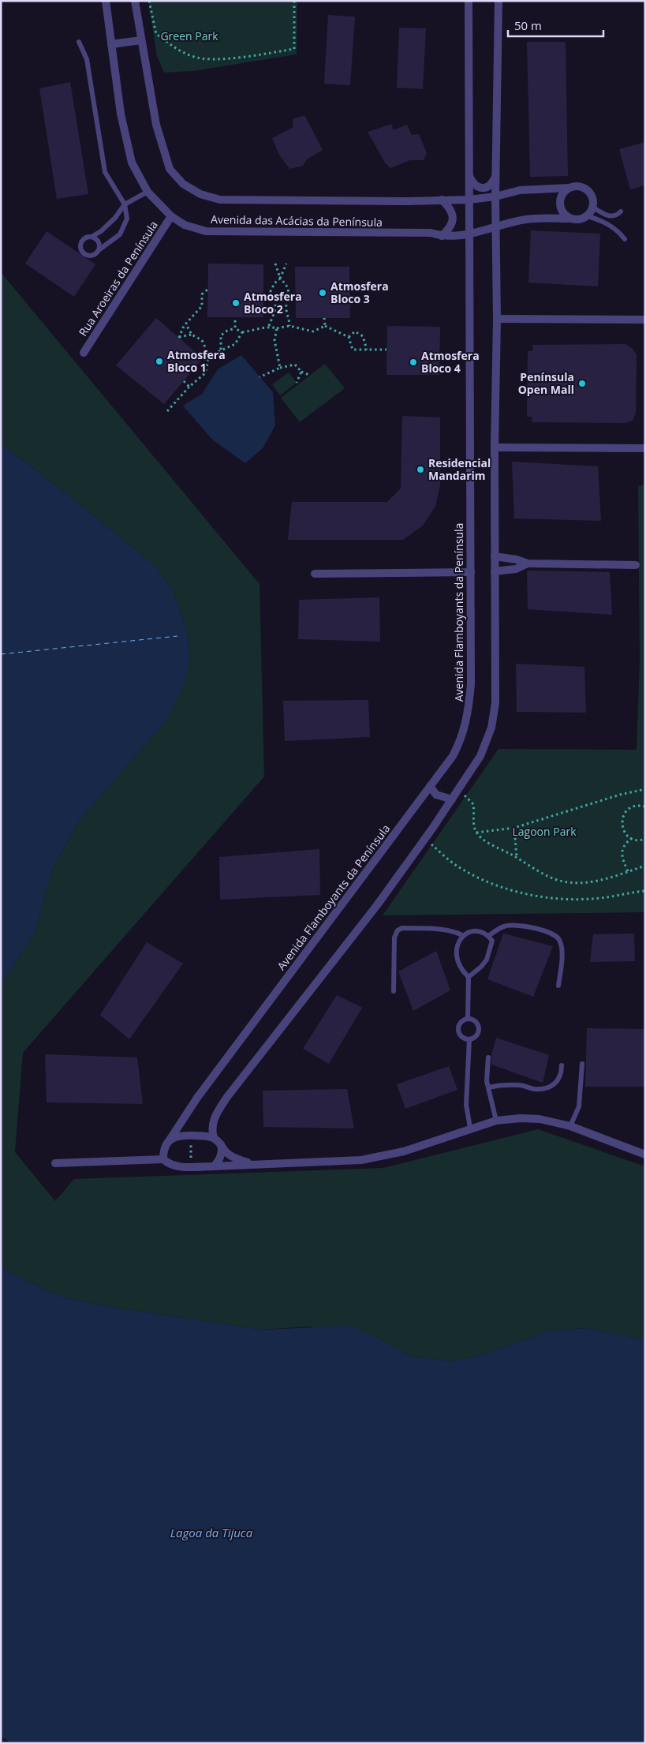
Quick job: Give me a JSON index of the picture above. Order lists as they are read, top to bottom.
{
  "streets": {
    "street": ["Avenida das Acácias da Península", "Rua Aroeiras da Península", "Avenida Flamboyants da Península"]
  },
  "crossings": [
    ["Avenida das Acácias da Península", "Rua Aroeiras da Península"],
    ["Avenida das Acácias da Península", "Avenida Flamboyants da Península"]
  ],
  "water": ["Lagoa da Tijuca"],
  "parks": ["Green Park", "Lagoon Park"],
  "places": [
    "Atmosfera Bloco 3",
    "Atmosfera Bloco 2",
    "Atmosfera Bloco 1",
    "Atmosfera Bloco 4",
    "Península Open Mall",
    "Residencial Mandarim"
  ],
  "scale_bar": "50 m"
}
